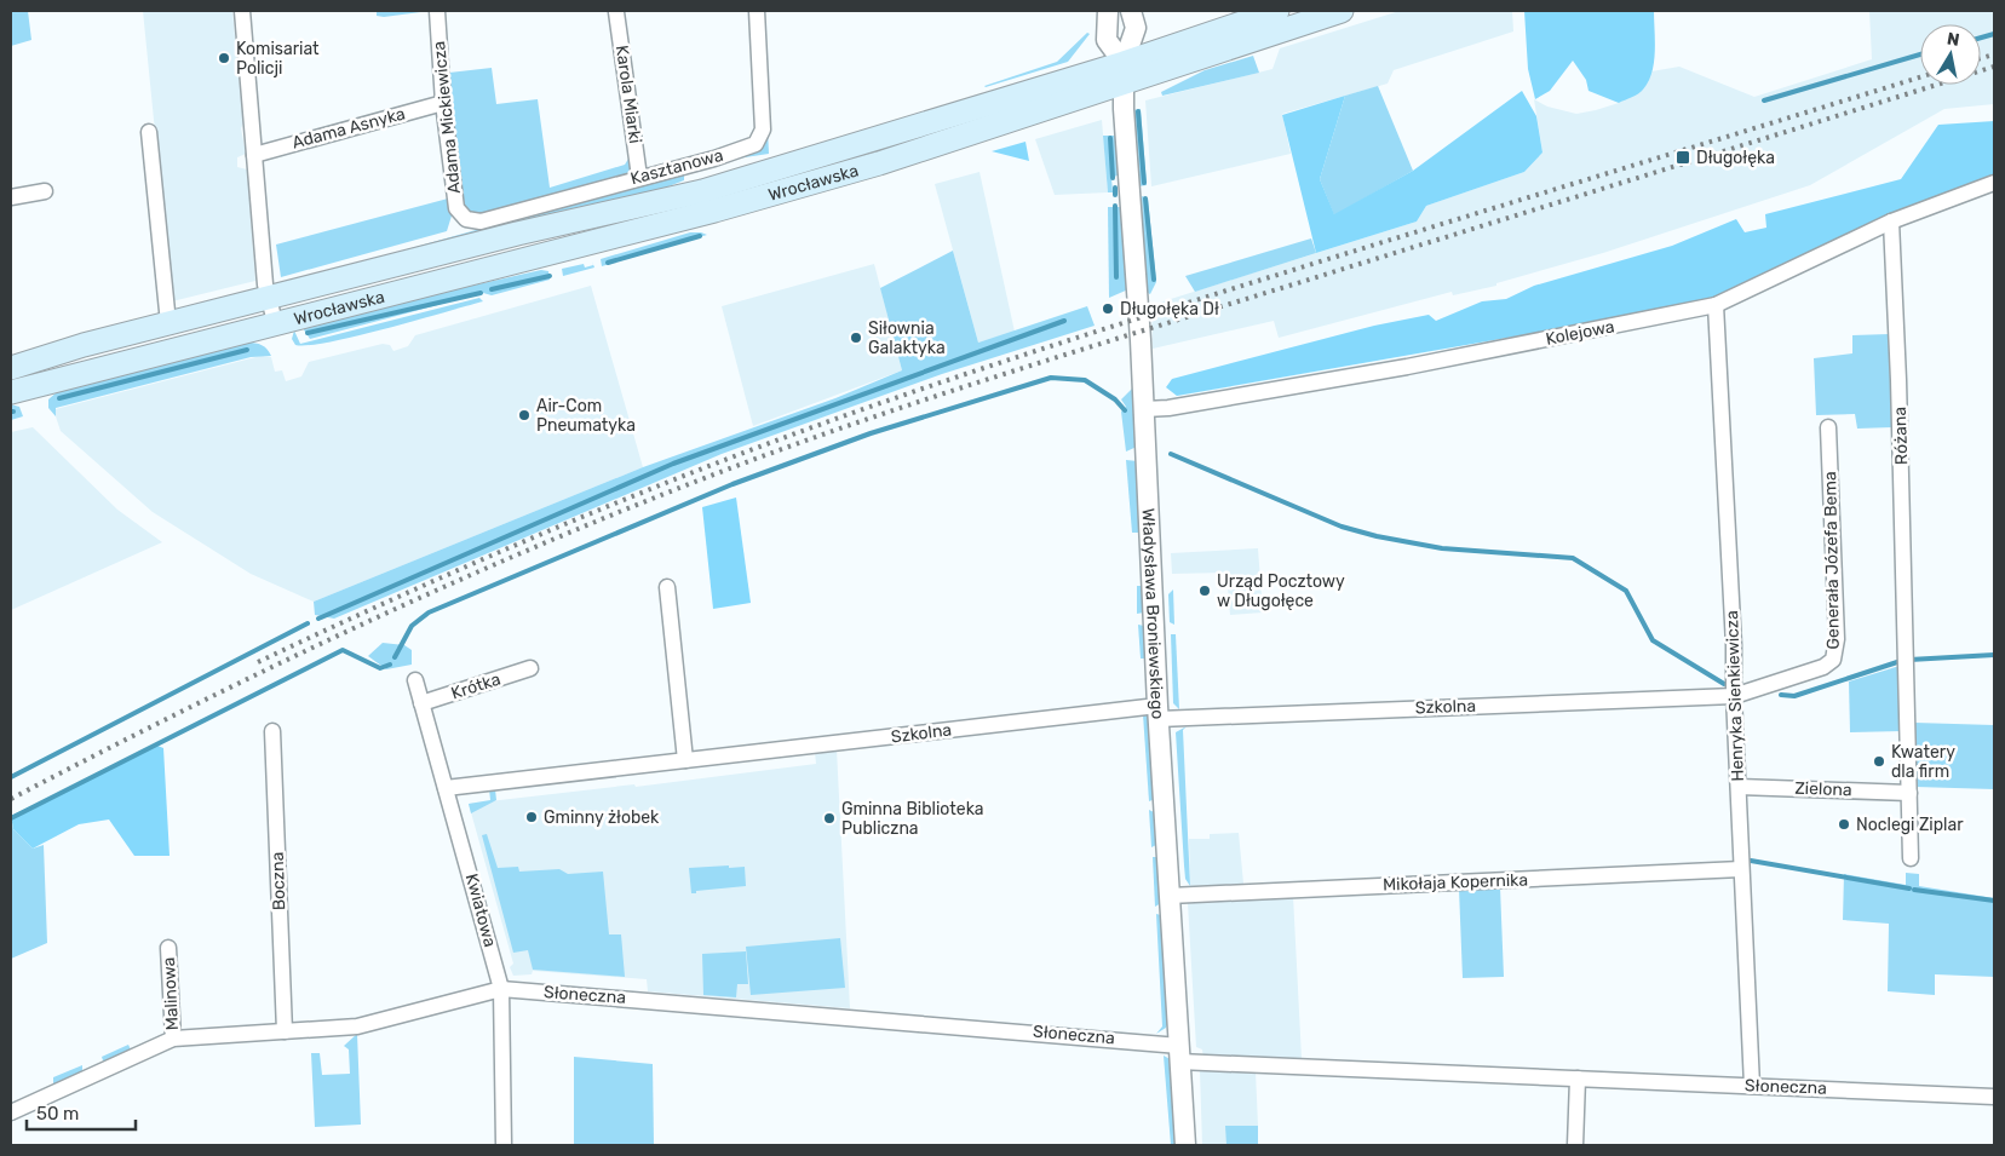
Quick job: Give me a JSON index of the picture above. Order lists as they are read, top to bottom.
{
  "streets": {
    "main road": ["Wrocławska"],
    "street": [
      "Karola Miarki",
      "Adama Mickiewicza",
      "Adama Asnyka",
      "Kasztanowa",
      "Kolejowa",
      "Różana",
      "Generała Józefa Bema",
      "Władysława Broniewskiego",
      "Krótka",
      "Henryka Sienkiewicza",
      "Szkolna",
      "Zielona",
      "Boczna",
      "Mikołaja Kopernika",
      "Kwiatowa",
      "Malinowa",
      "Słoneczna"
    ]
  },
  "crossings": [
    ["Karola Miarki", "Kasztanowa"],
    ["Adama Mickiewicza", "Adama Asnyka"],
    ["Adama Mickiewicza", "Kasztanowa"],
    ["Adama Asnyka", "Wrocławska"],
    ["Wrocławska", "Władysława Broniewskiego"],
    ["Kolejowa", "Różana"],
    ["Kolejowa", "Władysława Broniewskiego"],
    ["Kolejowa", "Henryka Sienkiewicza"],
    ["Różana", "Zielona"],
    ["Generała Józefa Bema", "Henryka Sienkiewicza"],
    ["Generała Józefa Bema", "Szkolna"],
    ["Władysława Broniewskiego", "Szkolna"],
    ["Władysława Broniewskiego", "Mikołaja Kopernika"],
    ["Władysława Broniewskiego", "Słoneczna"],
    ["Krótka", "Kwiatowa"],
    ["Henryka Sienkiewicza", "Szkolna"],
    ["Henryka Sienkiewicza", "Zielona"],
    ["Henryka Sienkiewicza", "Mikołaja Kopernika"],
    ["Henryka Sienkiewicza", "Słoneczna"],
    ["Szkolna", "Kwiatowa"],
    ["Boczna", "Słoneczna"],
    ["Kwiatowa", "Słoneczna"],
    ["Malinowa", "Słoneczna"]
  ],
  "places": {
    "other": [
      "Komisariat Policji",
      "Długołęka Dł",
      "Siłownia Galaktyka",
      "Air-Com Pneumatyka",
      "Urząd Pocztowy w Długołęce",
      "Kwatery dla firm",
      "Gminny żłobek",
      "Gminna Biblioteka Publiczna",
      "Noclegi Ziplar"
    ],
    "transit": ["Długołęka"]
  },
  "scale_bar": "50 m",
  "north": "top"
}
